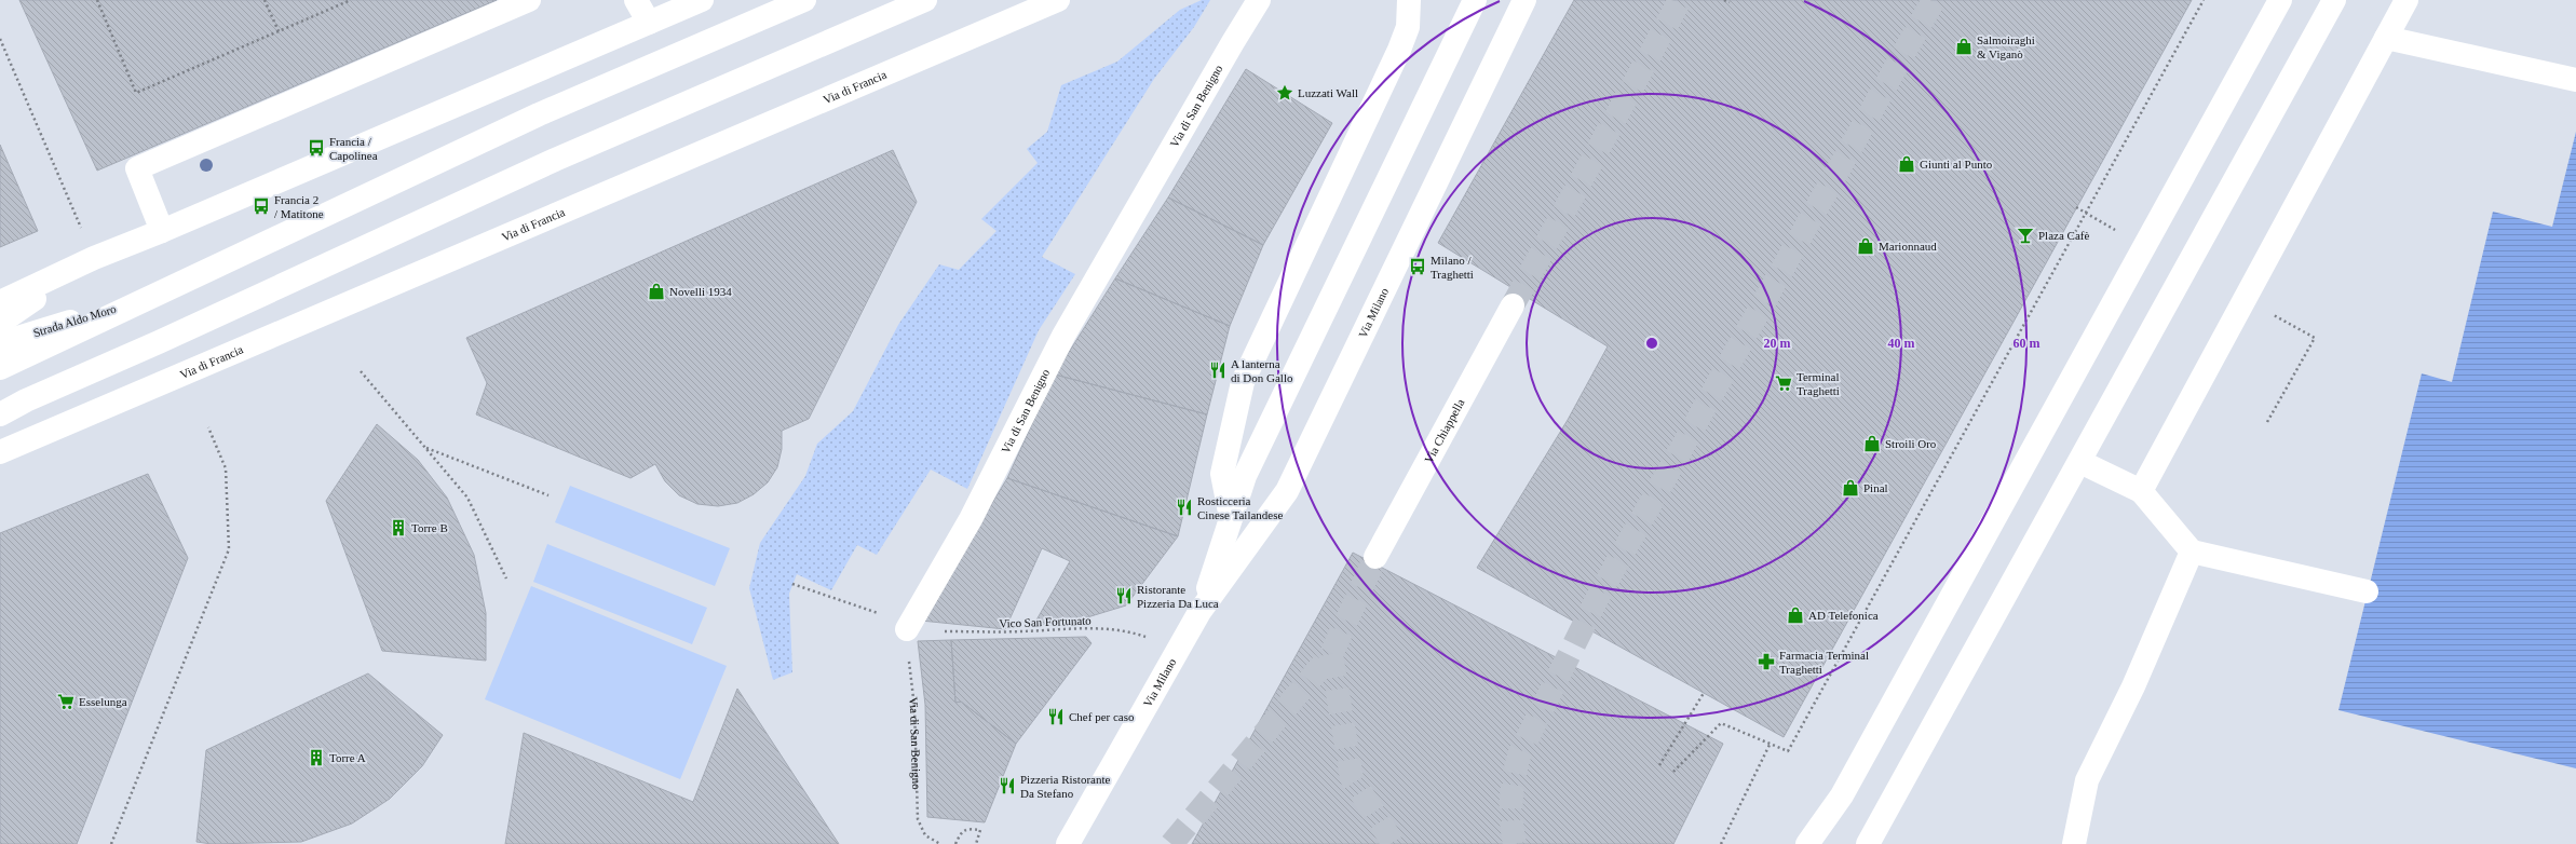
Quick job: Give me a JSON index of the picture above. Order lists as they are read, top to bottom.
{
  "streets": {
    "main road": [
      "Via di Francia",
      "Via di San Benigno",
      "Via Milano",
      "Strada Aldo Moro",
      "Via Chiappella"
    ],
    "path": ["Vico San Fortunato"]
  },
  "crossings": [
    ["Via di San Benigno", "Vico San Fortunato"],
    ["Via Milano", "Vico San Fortunato"]
  ],
  "places": {
    "shop": [
      "Salmoiraghi & Viganò",
      "Giunti al Punto",
      "Marionnaud",
      "Novelli 1934",
      "Stroili Oro",
      "Pinal",
      "AD Telefonica"
    ],
    "place": ["Luzzati Wall"],
    "bus stop": ["Francia / Capolinea", "Francia 2 / Matitone", "Milano / Traghetti"],
    "bar": ["Plaza Cafè"],
    "restaurant": [
      "A lanterna di Don Gallo",
      "Rosticceria Cinese Tailandese",
      "Ristorante Pizzeria Da Luca",
      "Chef per caso",
      "Pizzeria Ristorante Da Stefano"
    ],
    "supermarket": ["Terminal Traghetti", "Esselunga"],
    "building": ["Torre B", "Torre A"],
    "pharmacy": ["Farmacia Terminal Traghetti"]
  },
  "rings": ["20 m", "40 m", "60 m"]
}
